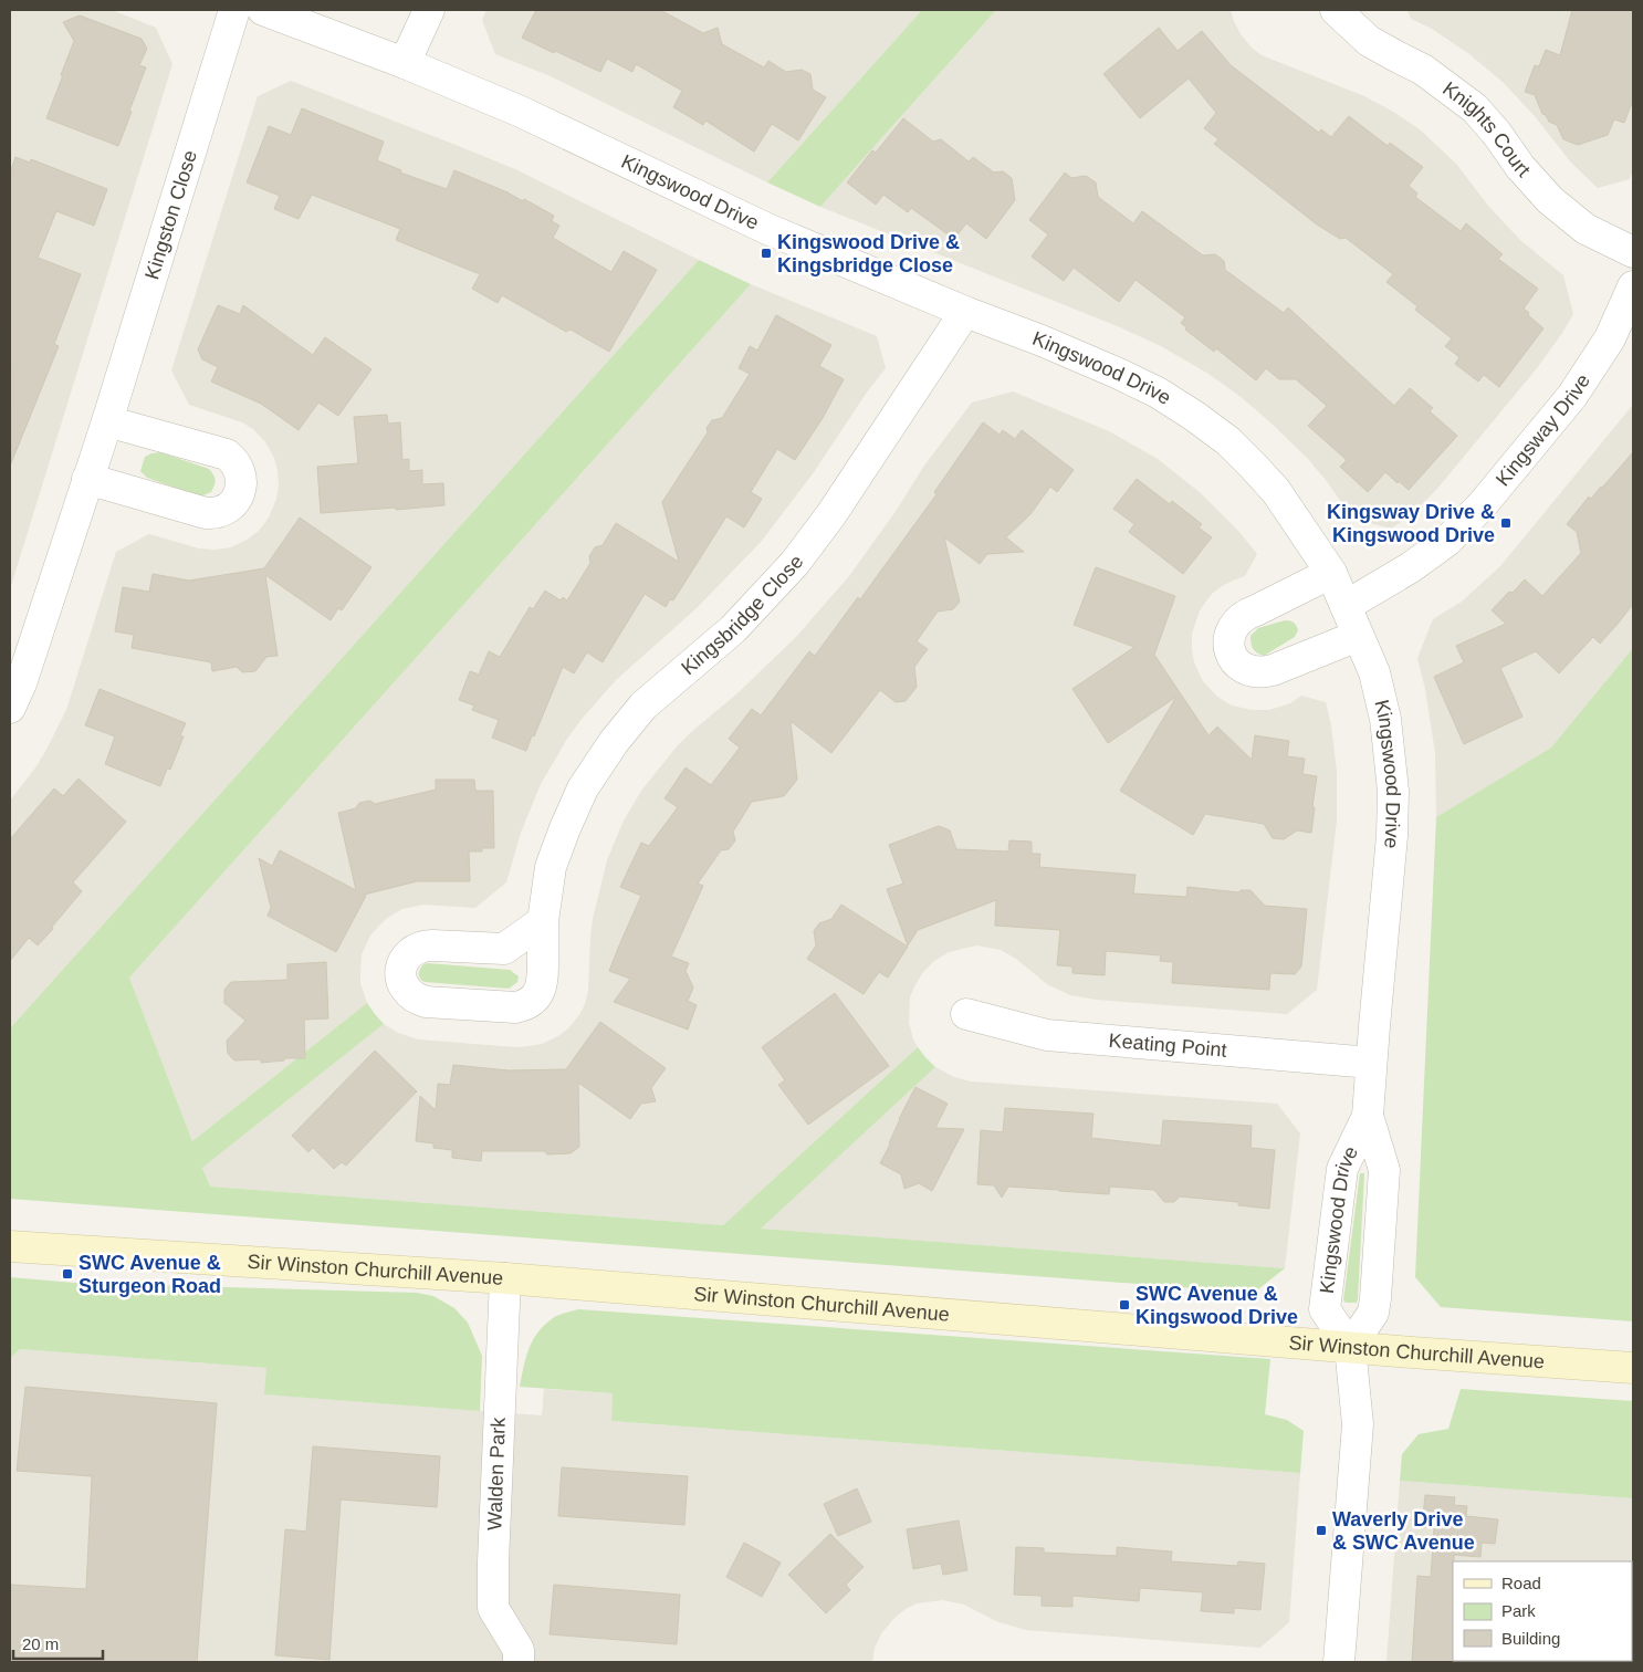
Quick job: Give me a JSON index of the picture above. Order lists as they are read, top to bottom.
{
  "streets": {
    "main road": ["Sir Winston Churchill Avenue"],
    "street": [
      "Knights Court",
      "Kingswood Drive",
      "Kingston Close",
      "Kingsway Drive",
      "Kingsbridge Close",
      "Keating Point",
      "Walden Park"
    ]
  },
  "crossings": [
    ["Kingswood Drive", "Kingsway Drive"],
    ["Kingswood Drive", "Kingsbridge Close"],
    ["Kingswood Drive", "Keating Point"],
    ["Kingswood Drive", "Sir Winston Churchill Avenue"],
    ["Sir Winston Churchill Avenue", "Walden Park"]
  ],
  "places": {
    "transit": [
      "Kingswood Drive & Kingsbridge Close",
      "Kingsway Drive & Kingswood Drive",
      "SWC Avenue & Sturgeon Road",
      "SWC Avenue & Kingswood Drive",
      "Waverly Drive & SWC Avenue"
    ]
  },
  "legend": ["Road", "Park", "Building"],
  "scale_bar": "20 m"
}
